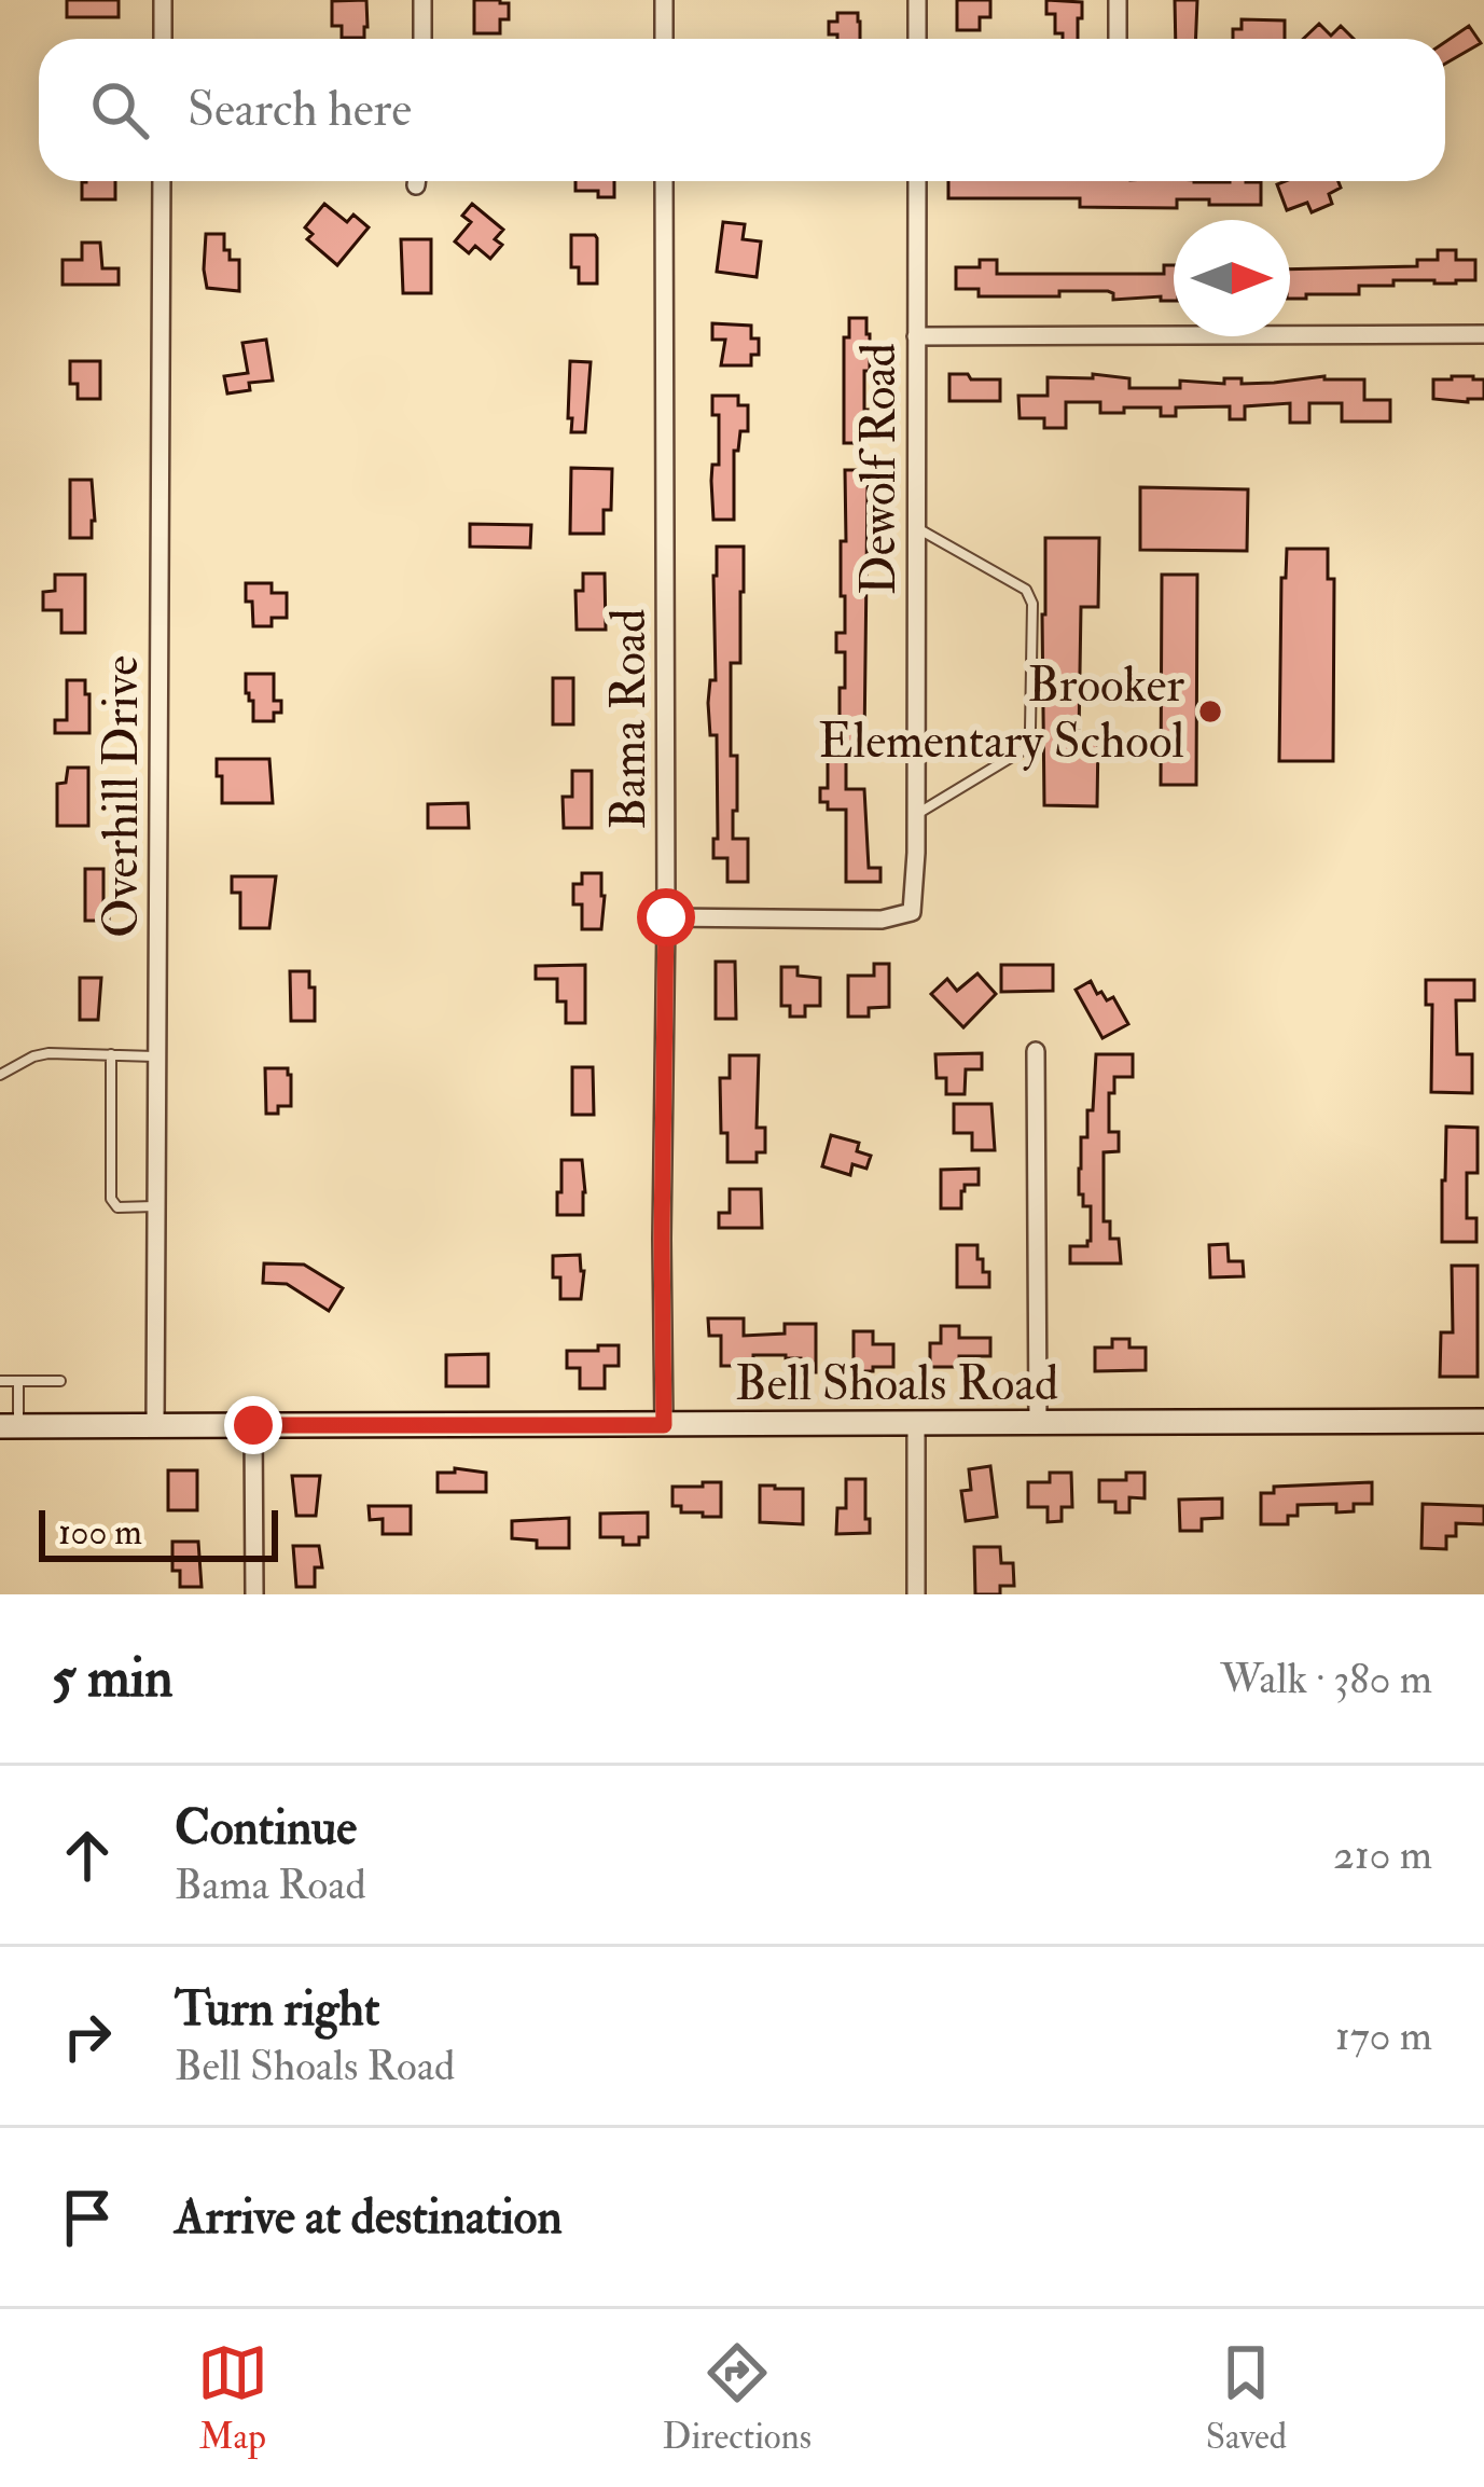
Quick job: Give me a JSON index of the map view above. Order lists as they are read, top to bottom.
{
  "streets": {
    "main road": ["Bell Shoals Road"],
    "street": ["Dewolf Road", "Bama Road", "Overhill Drive"]
  },
  "crossings": [
    ["Dewolf Road", "Bama Road"],
    ["Bama Road", "Bell Shoals Road"],
    ["Overhill Drive", "Bell Shoals Road"]
  ],
  "places": ["Brooker Elementary School"],
  "scale_bar": "100 m",
  "north": "right",
  "page": {
    "search": "Search here",
    "scale": "100 m",
    "heading": ["5 min", "Walk · 380 m"],
    "list": [
      ["Continue", "Bama Road", "210 m"],
      ["Turn right", "Bell Shoals Road", "170 m"],
      "Arrive at destination"
    ],
    "nav": ["Map", "Directions", "Saved"]
  }
}
